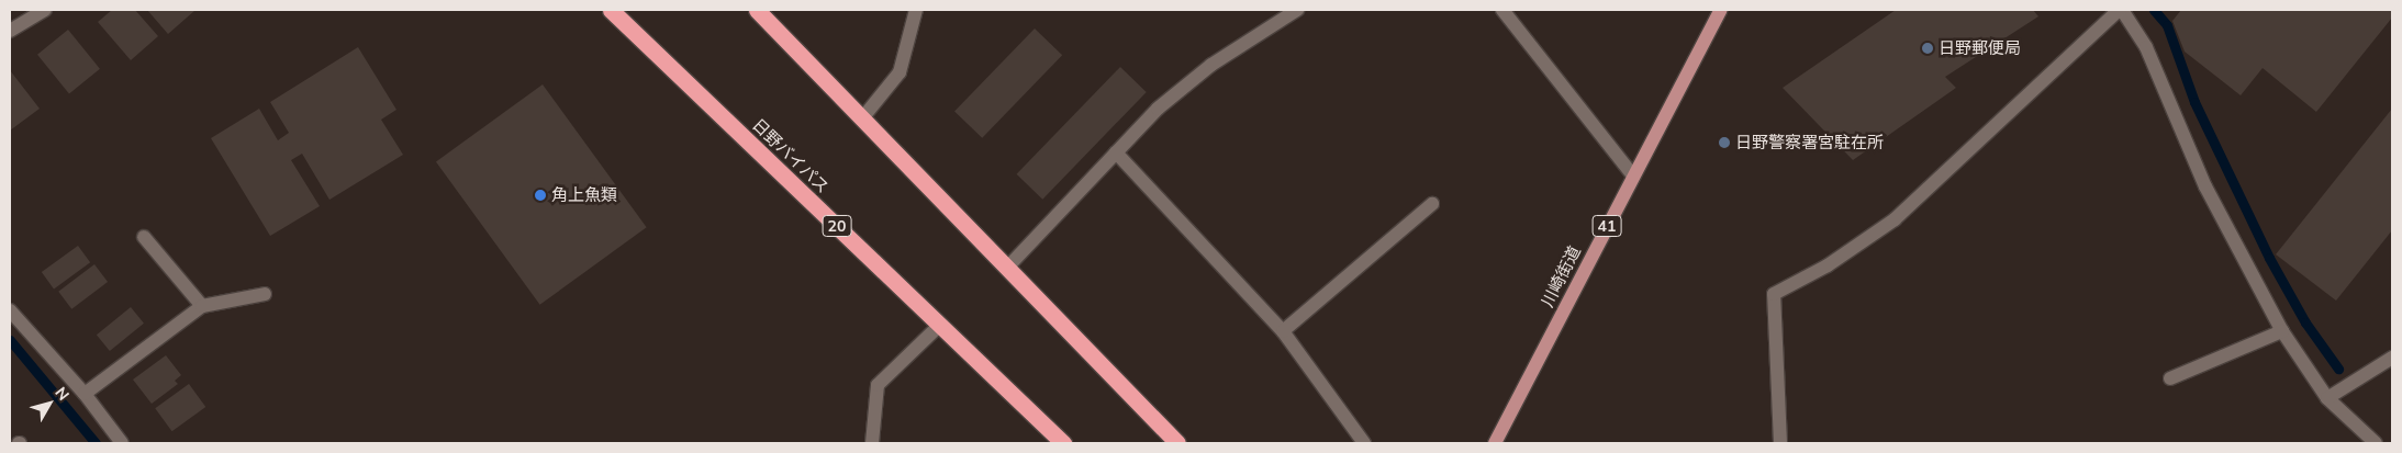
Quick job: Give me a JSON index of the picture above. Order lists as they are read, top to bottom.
{
  "streets": {
    "highway": ["日野バイパス", "20"],
    "main road": ["41", "川崎街道"]
  },
  "places": ["日野郵便局", "日野警察署宮駐在所", "角上魚類"],
  "north": "top right"
}
